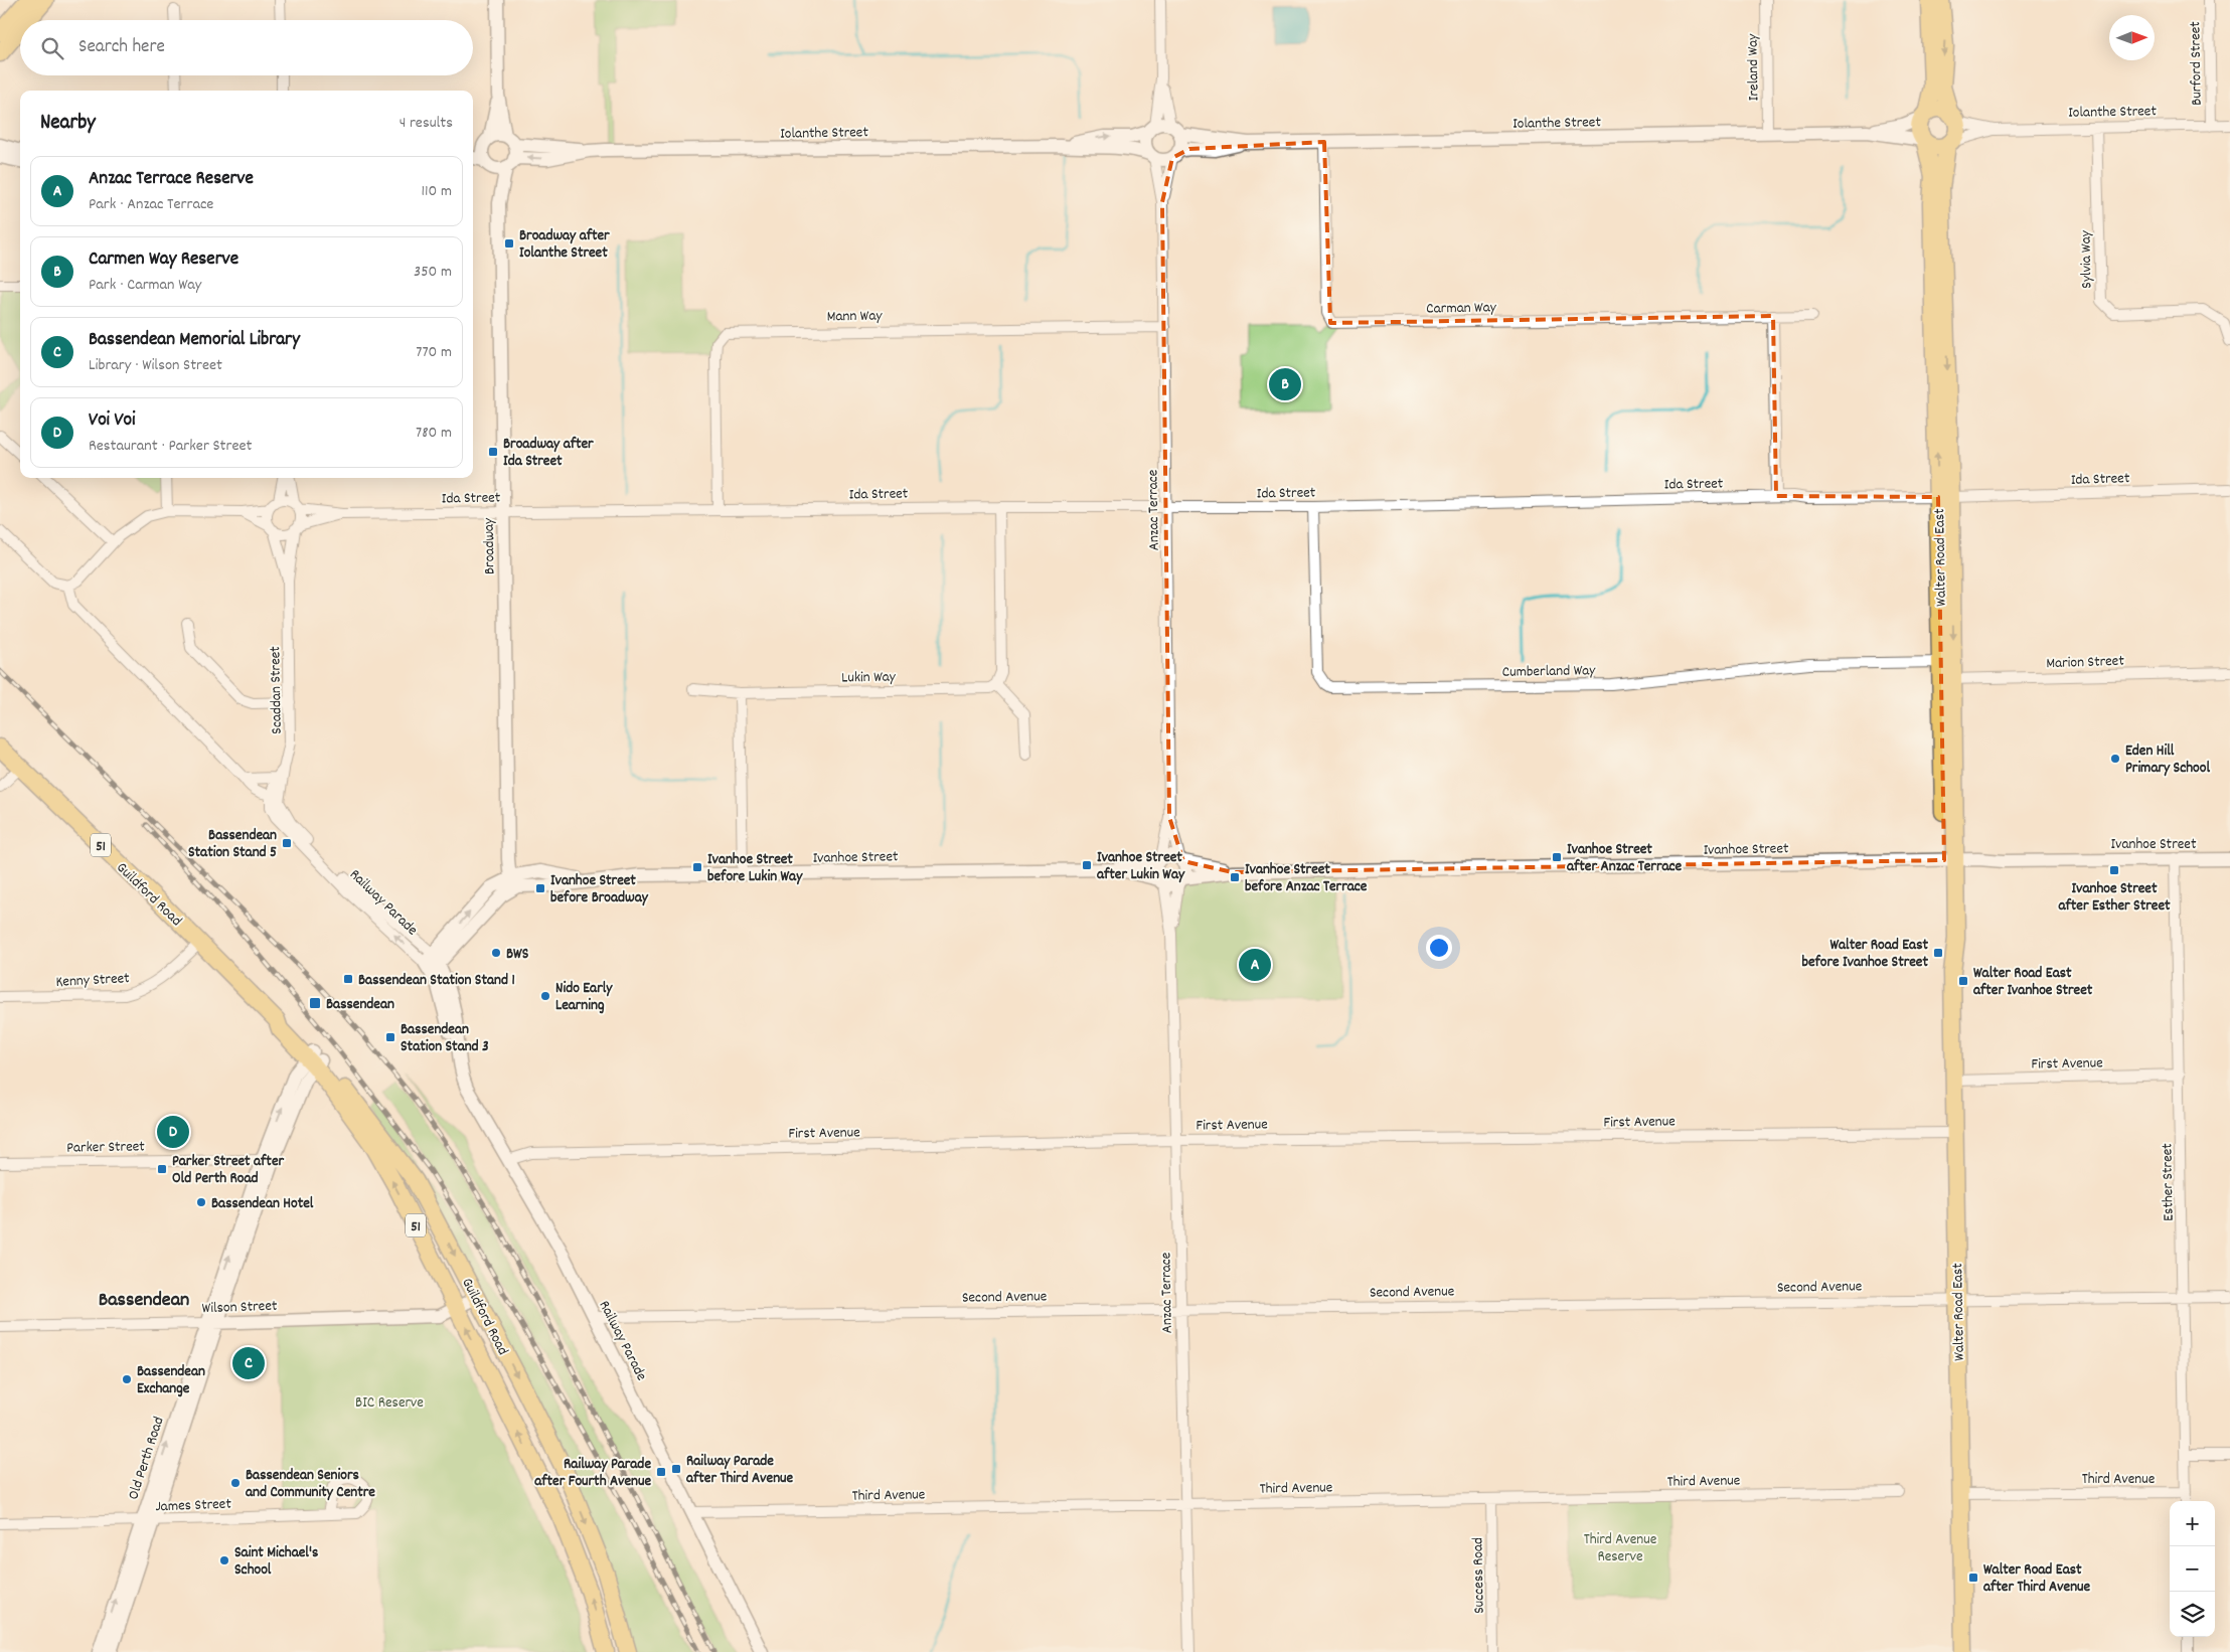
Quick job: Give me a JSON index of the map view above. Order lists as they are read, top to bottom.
{
  "streets": {
    "main road": ["Walter Road East", "51", "Guildford Road"],
    "street": [
      "Burford Street",
      "Ireland Way",
      "Iolanthe Street",
      "Sylvia Way",
      "Carman Way",
      "Mann Way",
      "Ida Street",
      "Anzac Terrace",
      "Broadway",
      "Marion Street",
      "Cumberland Way",
      "Lukin Way",
      "Scaddan Street",
      "Ivanhoe Street",
      "Railway Parade",
      "Kenny Street",
      "First Avenue",
      "Parker Street",
      "Esther Street",
      "Second Avenue",
      "Wilson Street",
      "Old Perth Road",
      "Third Avenue",
      "James Street",
      "Success Road"
    ]
  },
  "crossings": [
    ["Burford Street", "Iolanthe Street"],
    ["Ireland Way", "Iolanthe Street"],
    ["Iolanthe Street", "Sylvia Way"],
    ["Iolanthe Street", "Carman Way"],
    ["Iolanthe Street", "Anzac Terrace"],
    ["Iolanthe Street", "Broadway"],
    ["Iolanthe Street", "Walter Road East"],
    ["Mann Way", "Ida Street"],
    ["Mann Way", "Anzac Terrace"],
    ["Ida Street", "Anzac Terrace"],
    ["Ida Street", "Broadway"],
    ["Ida Street", "Walter Road East"],
    ["Ida Street", "Cumberland Way"],
    ["Ida Street", "Scaddan Street"],
    ["Anzac Terrace", "Ivanhoe Street"],
    ["Anzac Terrace", "First Avenue"],
    ["Anzac Terrace", "Second Avenue"],
    ["Anzac Terrace", "Third Avenue"],
    ["Broadway", "Ivanhoe Street"],
    ["Walter Road East", "Marion Street"],
    ["Walter Road East", "Cumberland Way"],
    ["Walter Road East", "Ivanhoe Street"],
    ["Walter Road East", "First Avenue"],
    ["Walter Road East", "Second Avenue"],
    ["Walter Road East", "Third Avenue"],
    ["Scaddan Street", "Railway Parade"],
    ["Ivanhoe Street", "Railway Parade"],
    ["Ivanhoe Street", "Esther Street"],
    ["Guildford Road", "Kenny Street"],
    ["Guildford Road", "Wilson Street"],
    ["Guildford Road", "Old Perth Road"],
    ["Railway Parade", "First Avenue"],
    ["Railway Parade", "Second Avenue"],
    ["Railway Parade", "Third Avenue"],
    ["First Avenue", "Esther Street"],
    ["Parker Street", "Old Perth Road"],
    ["Esther Street", "Second Avenue"],
    ["Esther Street", "Third Avenue"],
    ["Wilson Street", "Old Perth Road"],
    ["Old Perth Road", "James Street"],
    ["Third Avenue", "Success Road"]
  ],
  "districts": ["Bassendean"],
  "parks": ["BIC Reserve", "Third Avenue Reserve"],
  "places": {
    "transit": [
      "Broadway after Iolanthe Street",
      "Broadway after Ida Street",
      "Bassendean Station Stand 5",
      "Ivanhoe Street after Anzac Terrace",
      "Ivanhoe Street after Lukin Way",
      "Ivanhoe Street before Lukin Way",
      "Ivanhoe Street after Esther Street",
      "Ivanhoe Street before Anzac Terrace",
      "Ivanhoe Street before Broadway",
      "Walter Road East before Ivanhoe Street",
      "Bassendean Station Stand 1",
      "Walter Road East after Ivanhoe Street",
      "Bassendean",
      "Bassendean Station Stand 3",
      "Parker Street after Old Perth Road",
      "Railway Parade after Third Avenue",
      "Railway Parade after Fourth Avenue",
      "Walter Road East after Third Avenue"
    ],
    "other": [
      "Eden Hill Primary School",
      "BWS",
      "Nido Early Learning",
      "Bassendean Hotel",
      "Bassendean Exchange",
      "Bassendean Seniors and Community Centre",
      "Saint Michael's School"
    ]
  },
  "north": "right",
  "page": {
    "search": "Search here",
    "heading": ["Nearby", "4 results"],
    "list": [
      {
        "mark": "A",
        "name": "Anzac Terrace Reserve",
        "note": "Park · Anzac Terrace",
        "value": "110 m"
      },
      {
        "mark": "B",
        "name": "Carmen Way Reserve",
        "note": "Park · Carman Way",
        "value": "350 m"
      },
      {
        "mark": "C",
        "name": "Bassendean Memorial Library",
        "note": "Library · Wilson Street",
        "value": "770 m"
      },
      {
        "mark": "D",
        "name": "Voi Voi",
        "note": "Restaurant · Parker Street",
        "value": "780 m"
      }
    ],
    "pins": [
      "B",
      "A",
      "D",
      "C"
    ],
    "map_buttons": ["+", "−"]
  }
}
